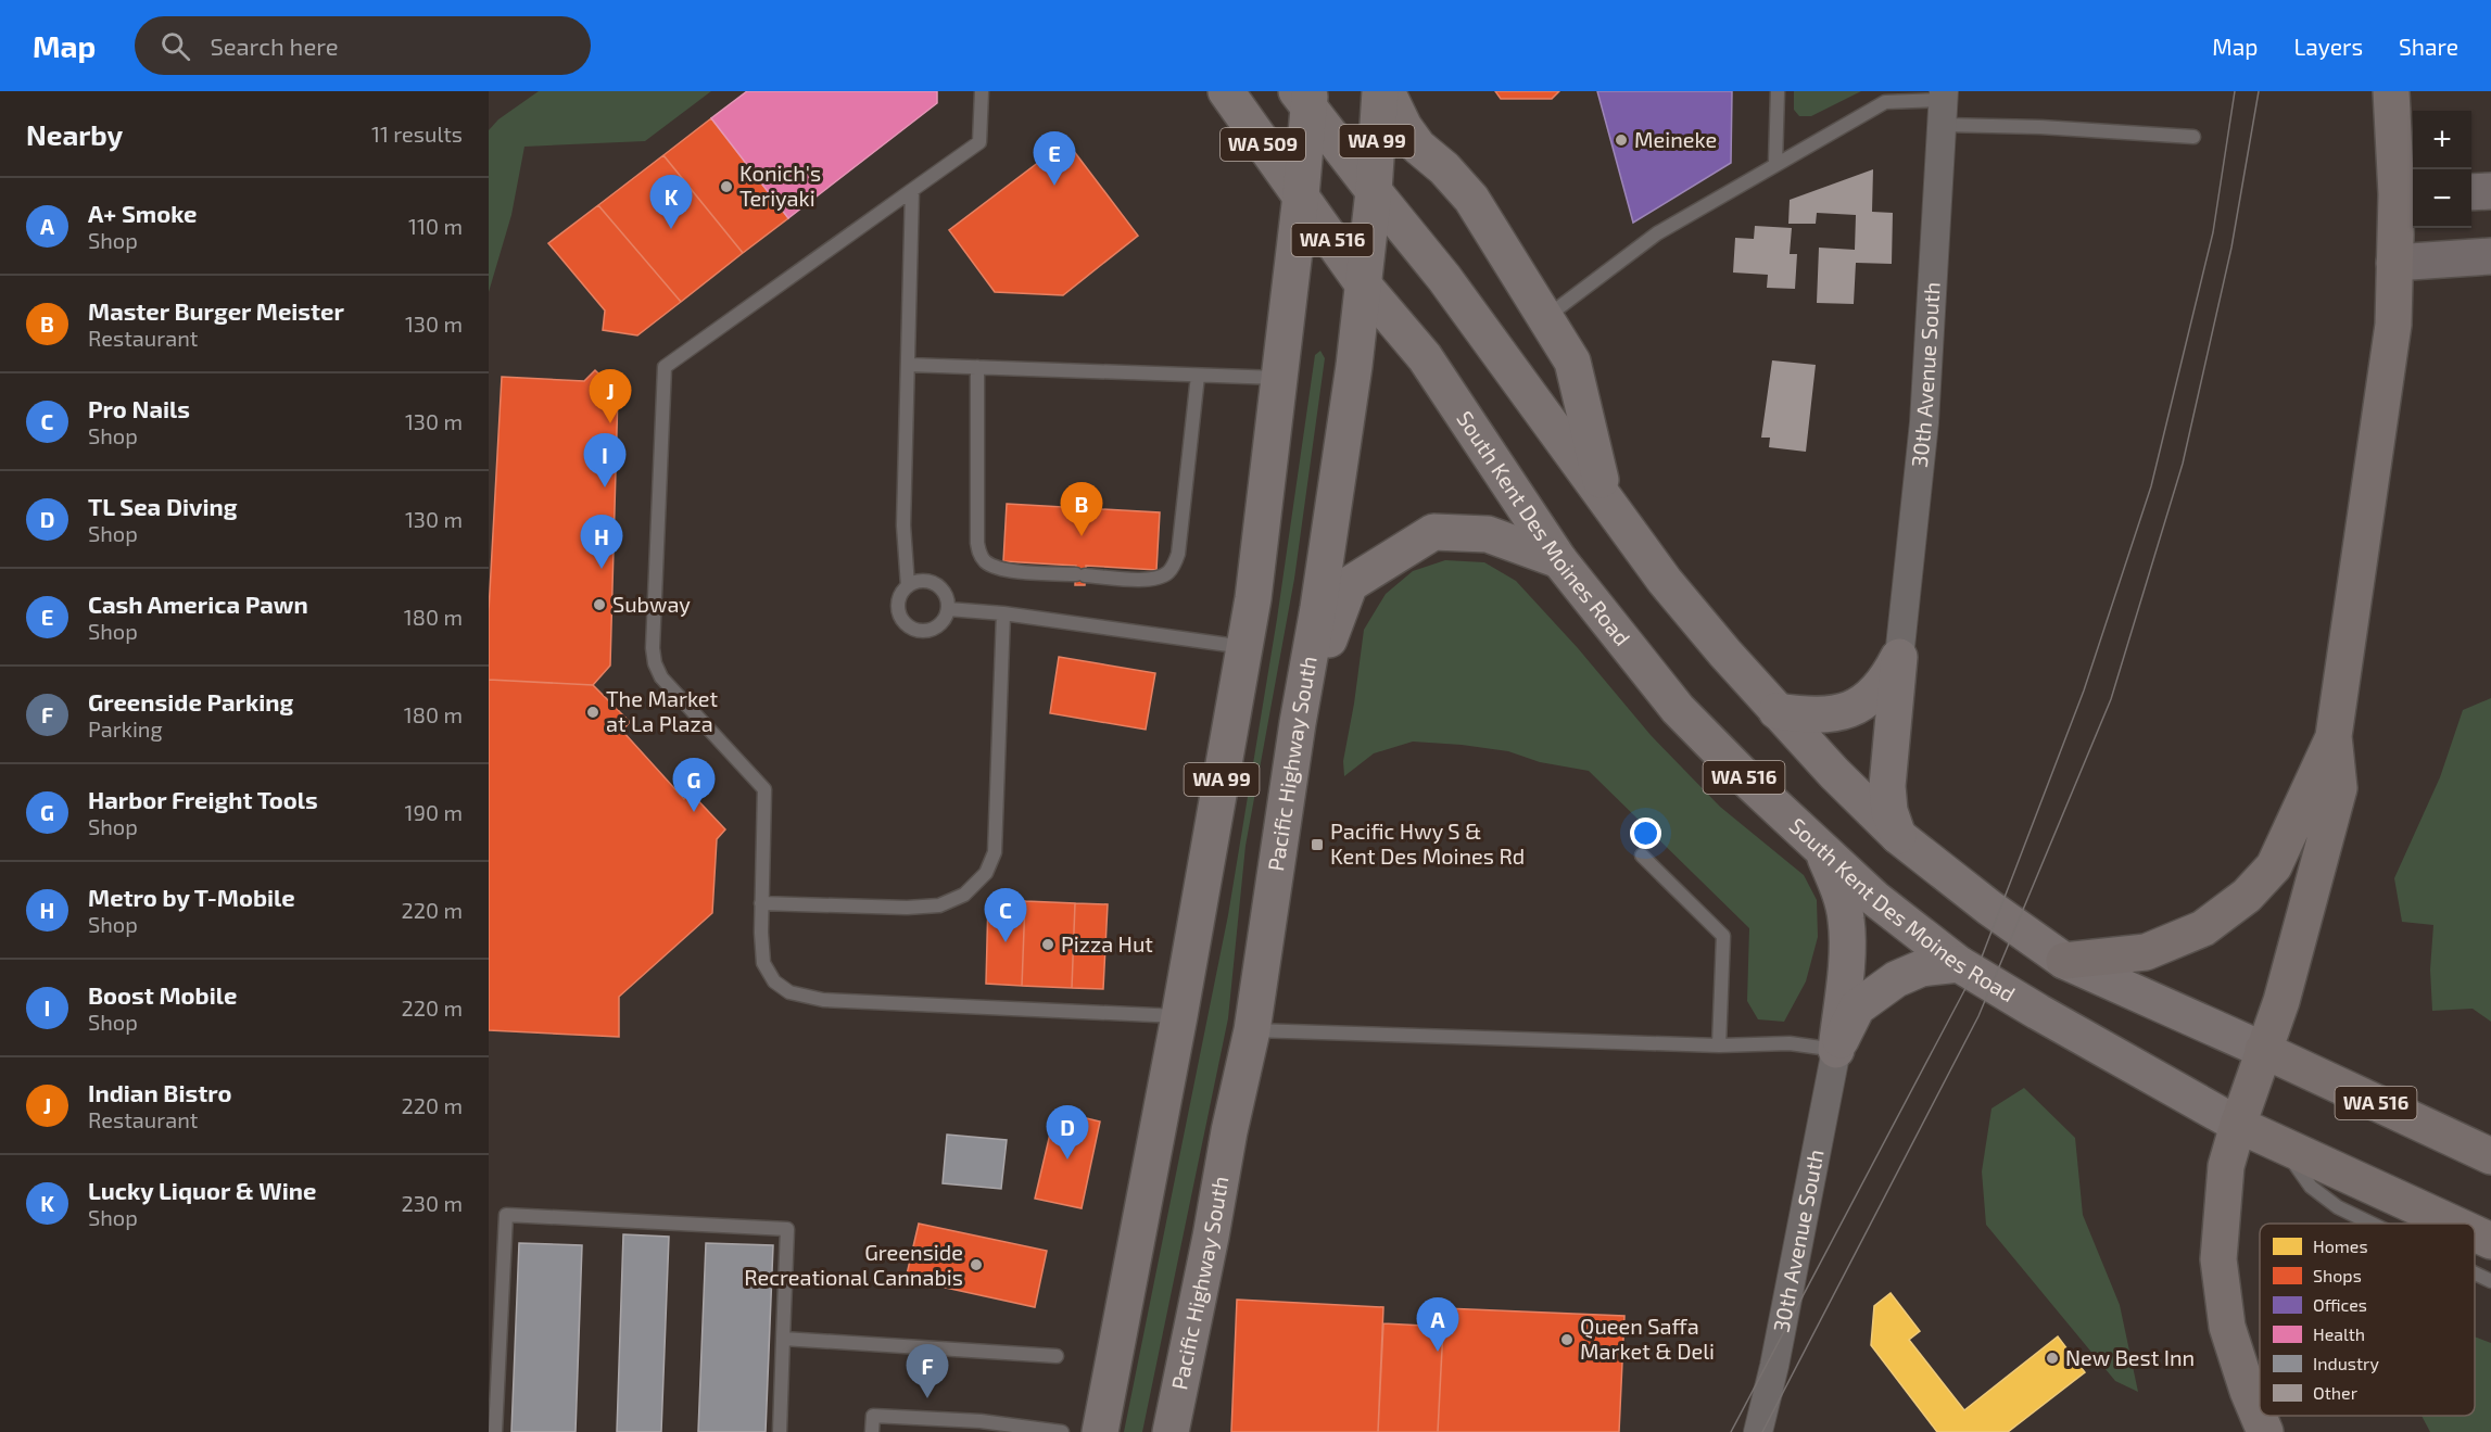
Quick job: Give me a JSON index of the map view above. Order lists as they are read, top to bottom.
{
  "streets": {
    "highway": ["WA 516", "South Kent Des Moines Road"],
    "main road": ["WA 99", "WA 509", "Pacific Highway South"],
    "street": ["30th Avenue South"]
  },
  "crossings": [
    ["WA 99", "WA 509"],
    ["WA 99", "South Kent Des Moines Road"],
    ["WA 509", "WA 516"],
    ["WA 509", "Pacific Highway South"],
    ["WA 516", "Pacific Highway South"],
    ["South Kent Des Moines Road", "Pacific Highway South"]
  ],
  "places": {
    "other": [
      "Meineke",
      "Konich's Teriyaki",
      "Subway",
      "The Market at La Plaza",
      "Pizza Hut",
      "Greenside Recreational Cannabis",
      "Queen Saffa Market & Deli",
      "New Best Inn"
    ],
    "transit": ["Pacific Hwy S & Kent Des Moines Rd"]
  },
  "legend": [
    "Homes",
    "Shops",
    "Offices",
    "Health",
    "Industry",
    "Other"
  ],
  "page": {
    "header": "Map",
    "search": "Search here",
    "nav": ["Map", "Layers", "Share"],
    "heading": ["Nearby", "11 results"],
    "map_buttons": ["+", "−"],
    "pins": [
      "E",
      "K",
      "J",
      "I",
      "B",
      "H",
      "G",
      "C",
      "D",
      "A",
      "F"
    ],
    "list": [
      {
        "mark": "A",
        "name": "A+ Smoke",
        "note": "Shop",
        "value": "110 m"
      },
      {
        "mark": "B",
        "name": "Master Burger Meister",
        "note": "Restaurant",
        "value": "130 m"
      },
      {
        "mark": "C",
        "name": "Pro Nails",
        "note": "Shop",
        "value": "130 m"
      },
      {
        "mark": "D",
        "name": "TL Sea Diving",
        "note": "Shop",
        "value": "130 m"
      },
      {
        "mark": "E",
        "name": "Cash America Pawn",
        "note": "Shop",
        "value": "180 m"
      },
      {
        "mark": "F",
        "name": "Greenside Parking",
        "note": "Parking",
        "value": "180 m"
      },
      {
        "mark": "G",
        "name": "Harbor Freight Tools",
        "note": "Shop",
        "value": "190 m"
      },
      {
        "mark": "H",
        "name": "Metro by T-Mobile",
        "note": "Shop",
        "value": "220 m"
      },
      {
        "mark": "I",
        "name": "Boost Mobile",
        "note": "Shop",
        "value": "220 m"
      },
      {
        "mark": "J",
        "name": "Indian Bistro",
        "note": "Restaurant",
        "value": "220 m"
      },
      {
        "mark": "K",
        "name": "Lucky Liquor & Wine",
        "note": "Shop",
        "value": "230 m"
      }
    ]
  }
}
